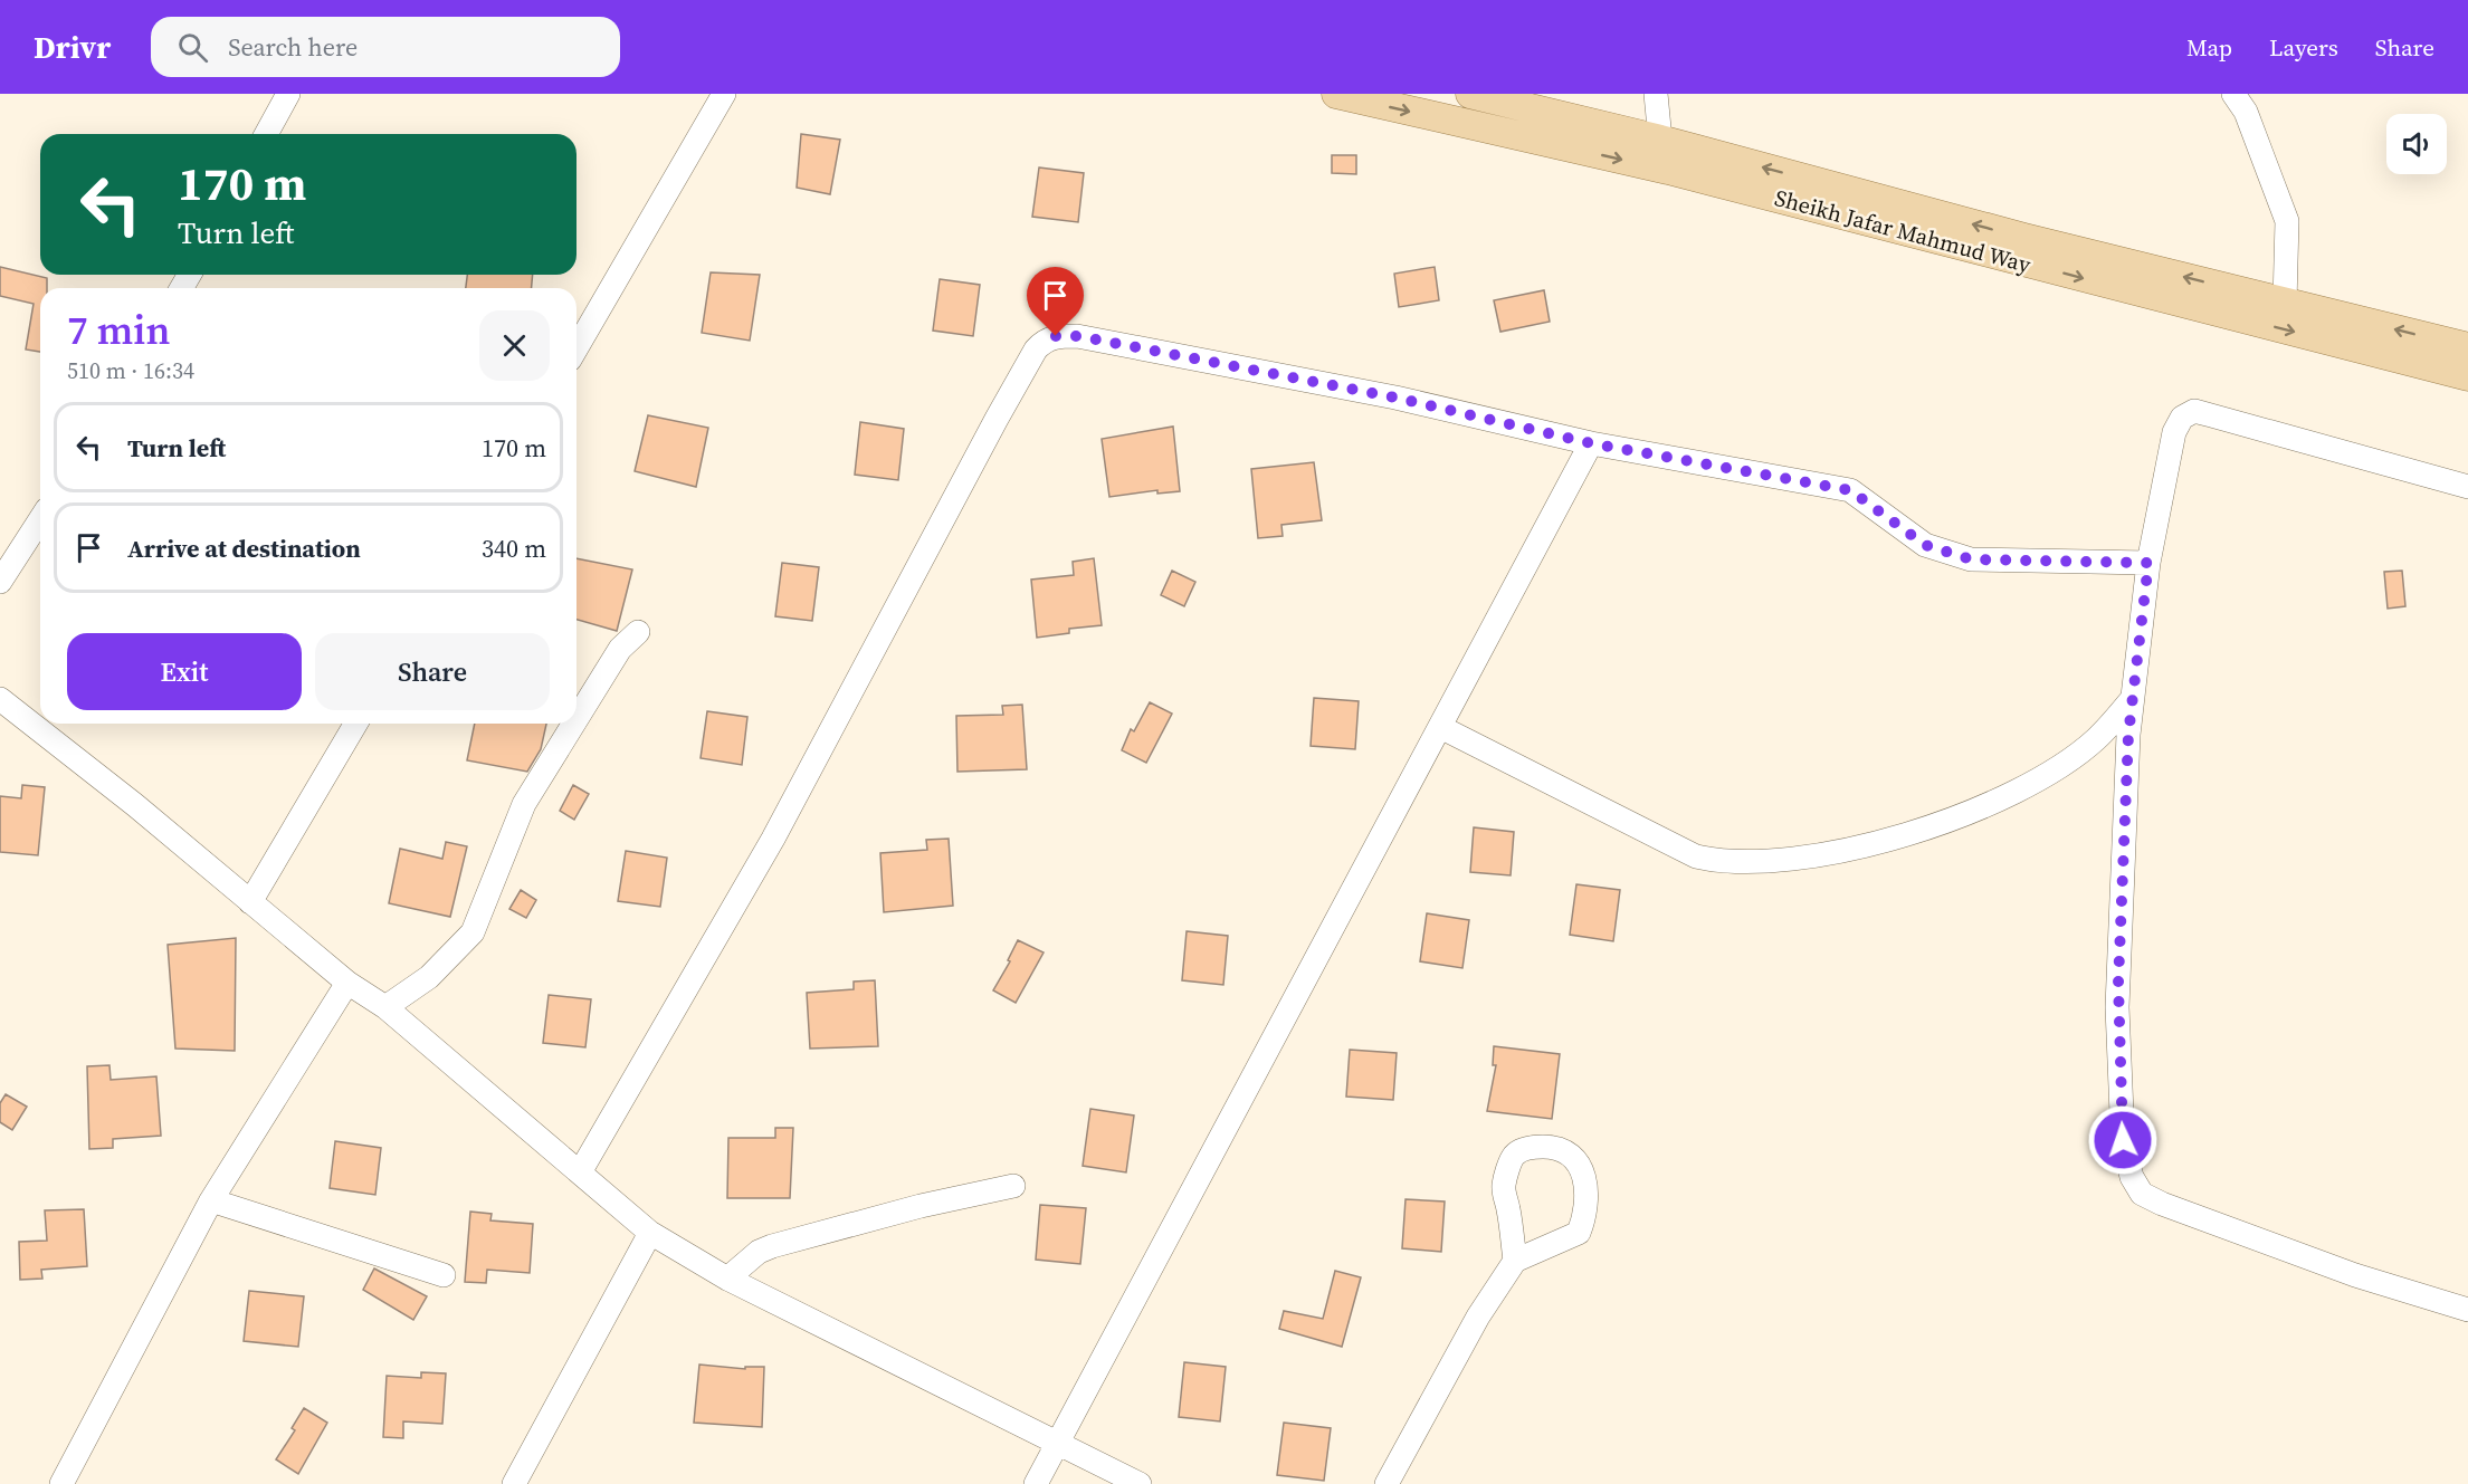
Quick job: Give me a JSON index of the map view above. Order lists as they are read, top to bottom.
{
  "streets": {
    "main road": ["Sheikh Jafar Mahmud Way"]
  },
  "page": {
    "header": "Drivr",
    "search": "Search here",
    "nav": ["Map", "Layers", "Share"],
    "turn": ["170 m", "Turn left"],
    "heading": ["7 min", "510 m · 16:34"],
    "list": [
      {
        "name": "Turn left",
        "value": "170 m"
      },
      {
        "name": "Arrive at destination",
        "value": "340 m"
      }
    ],
    "buttons": ["Exit", "Share"]
  }
}
